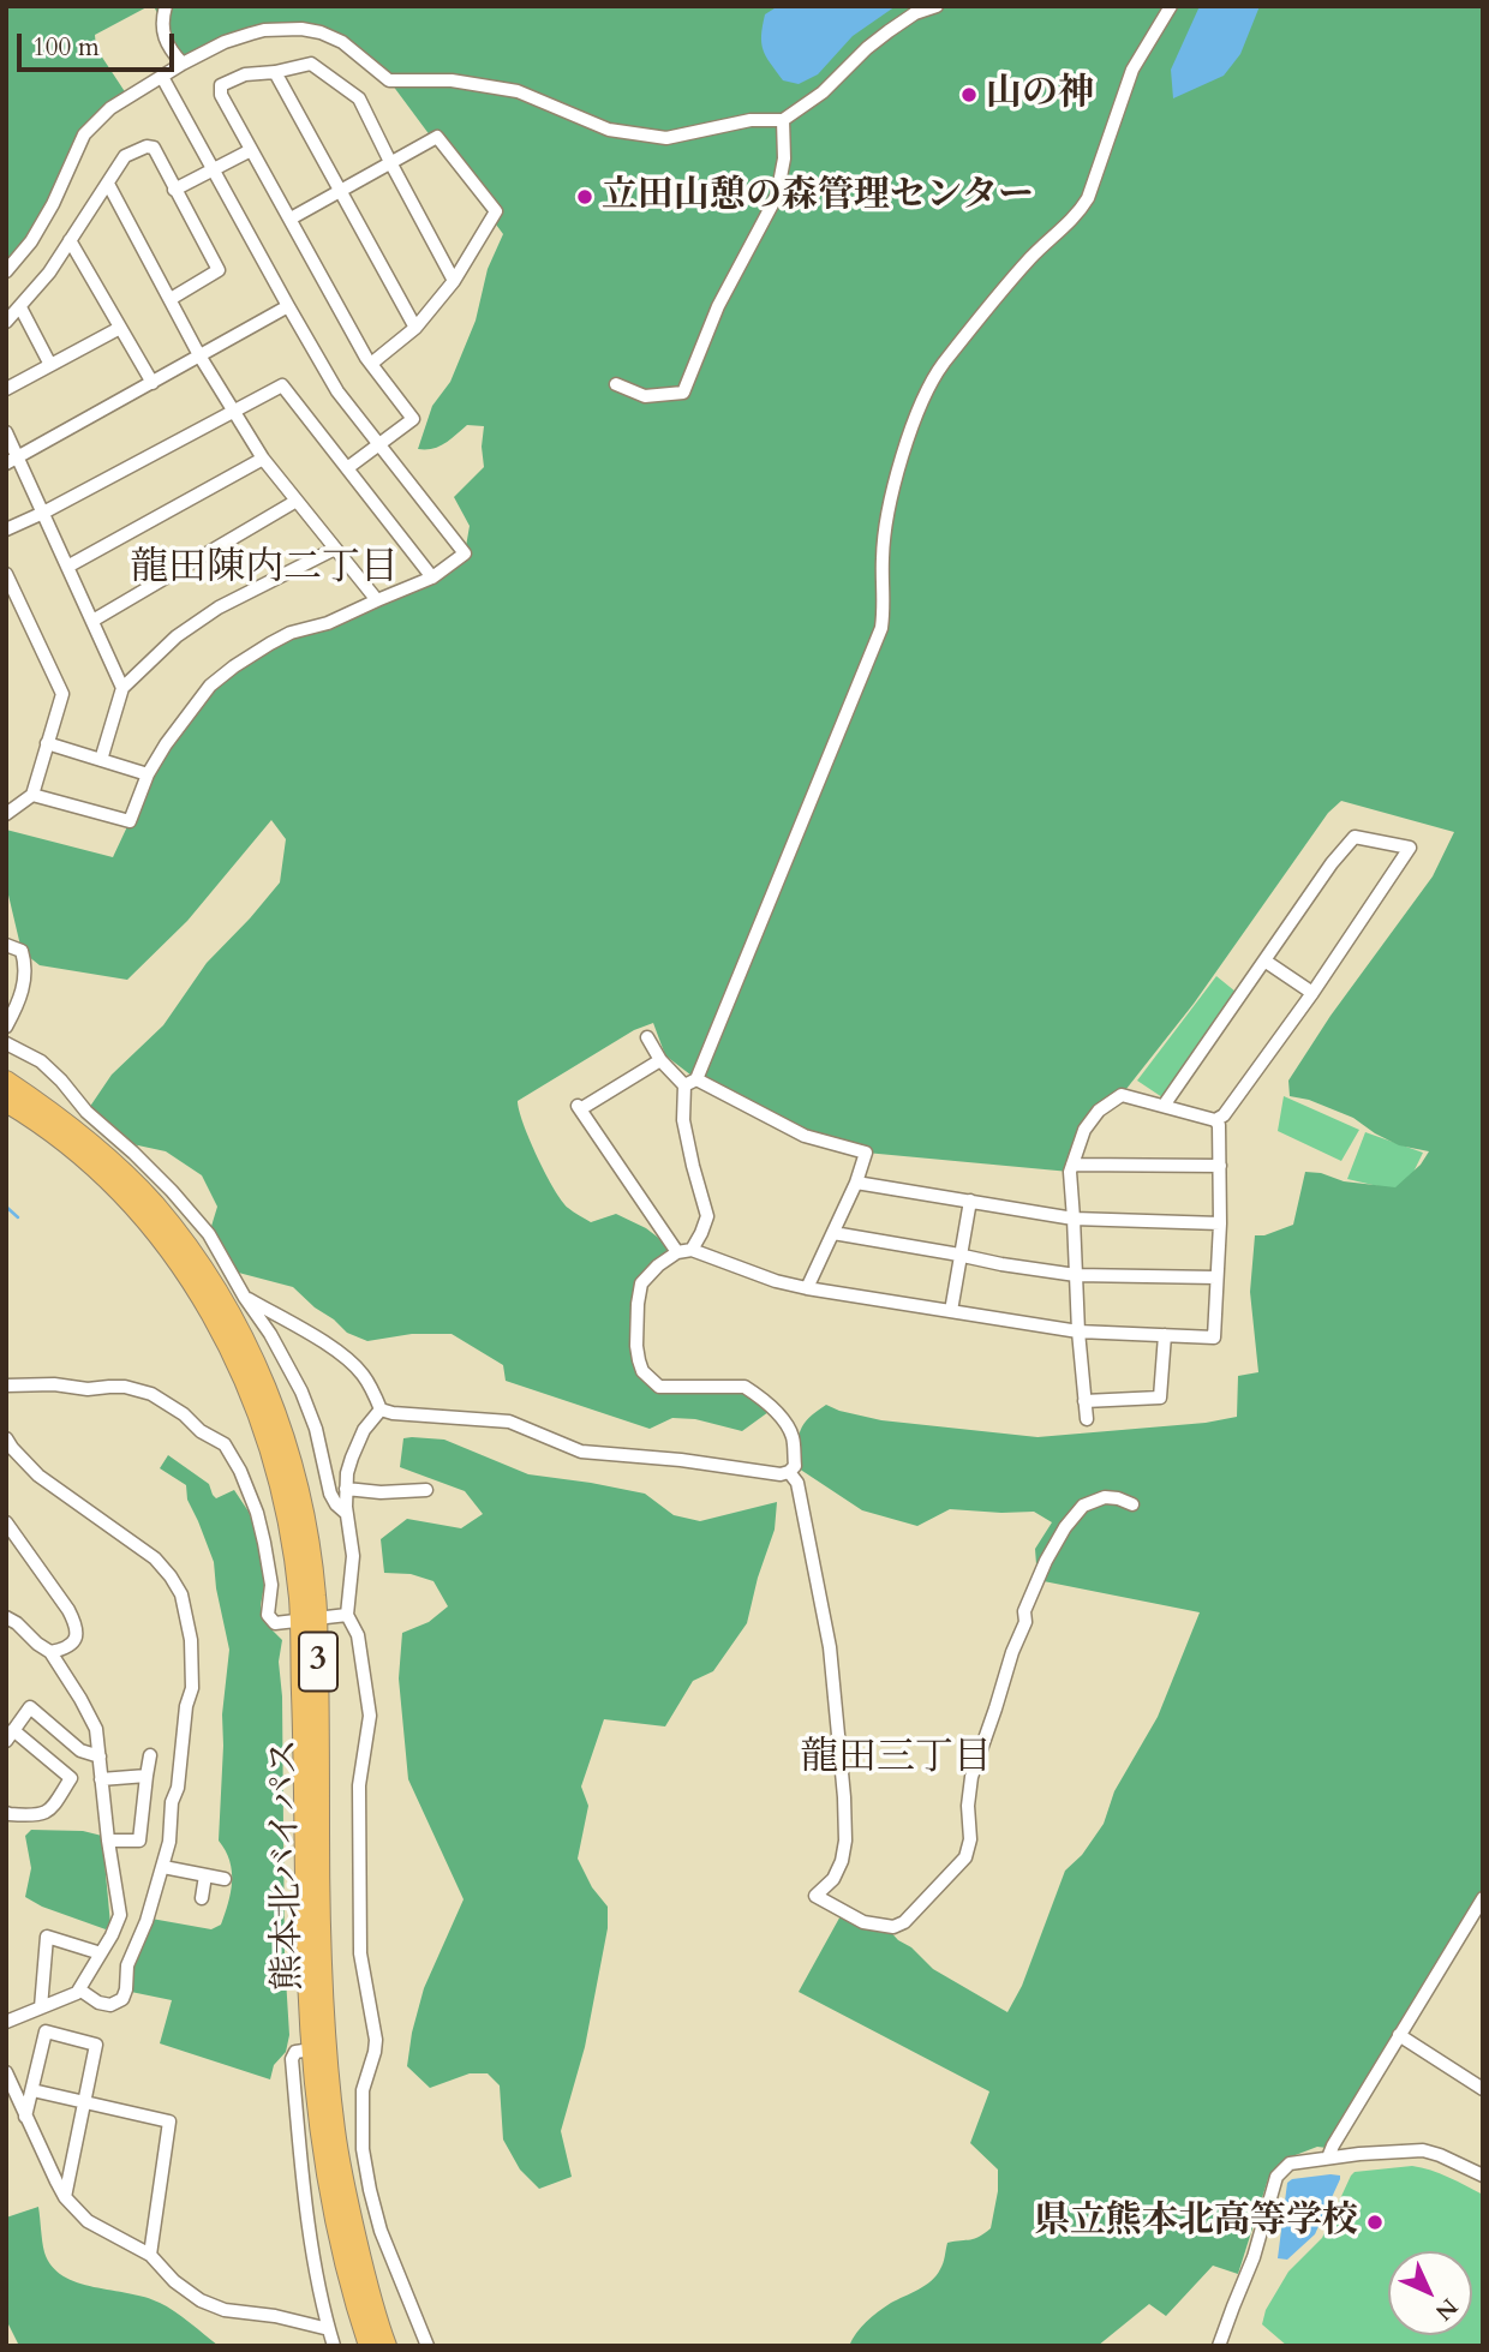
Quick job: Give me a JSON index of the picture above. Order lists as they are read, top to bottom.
{
  "streets": {
    "highway": ["3", "熊本北バイパス"]
  },
  "districts": ["龍田陳内二丁目", "龍田三丁目"],
  "places": ["山の神", "立田山憩の森管理センター", "県立熊本北高等学校"],
  "scale_bar": "100 m",
  "north": "bottom right"
}
